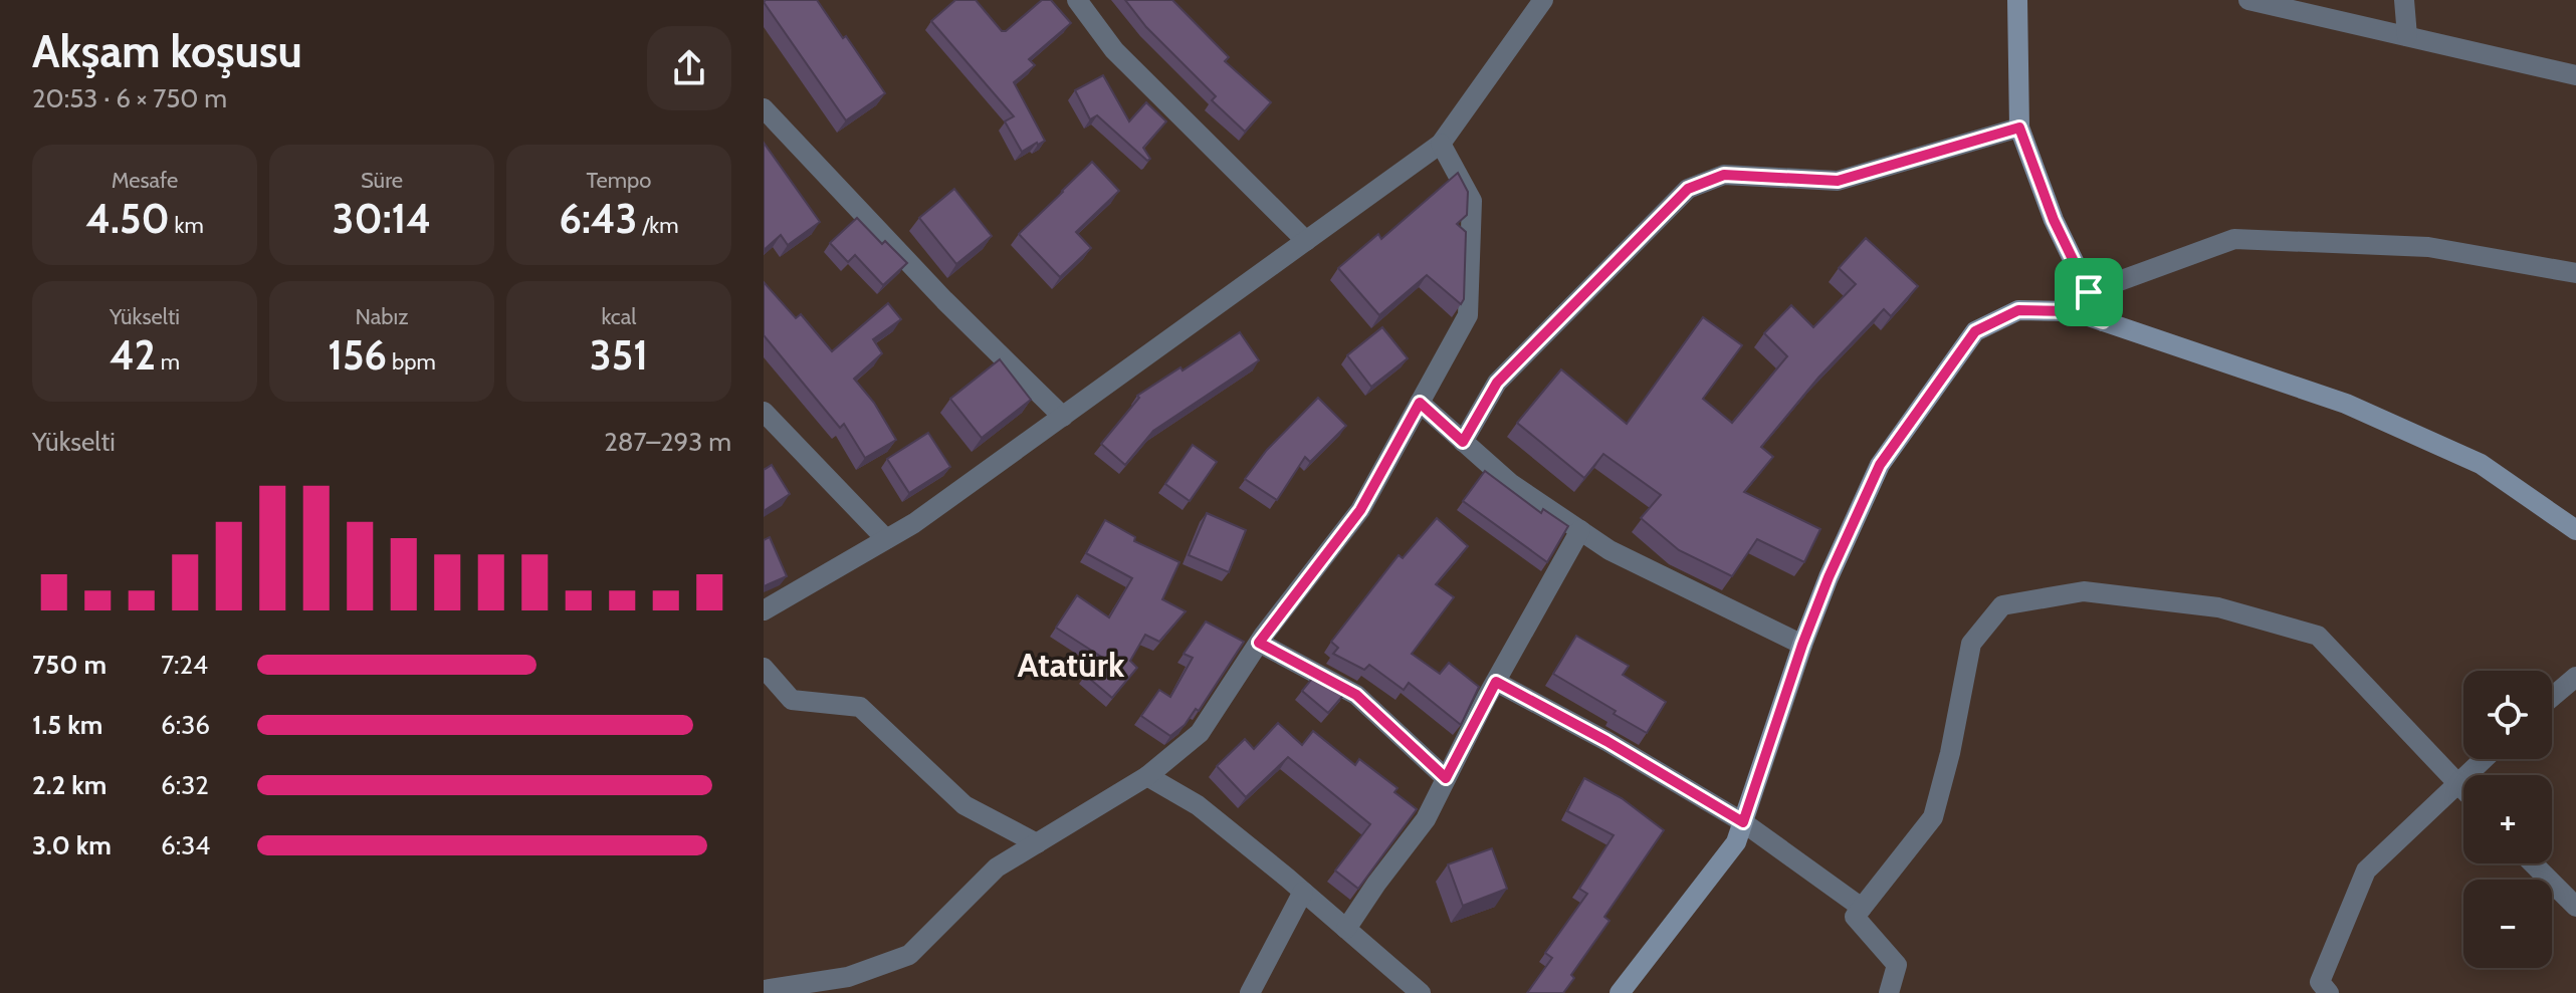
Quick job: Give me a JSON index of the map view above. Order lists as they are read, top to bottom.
{
  "districts": ["Atatürk"],
  "page": {
    "heading": ["Akşam koşusu", "20:53 · 6 × 750 m"],
    "stats": [
      ["Mesafe", "4.50 km"],
      ["Süre", "30:14"],
      ["Tempo", "6:43 /km"],
      ["Yükselti", "42 m"],
      ["Nabız", "156 bpm"],
      ["kcal", "351"]
    ],
    "chart": ["Yükselti", "287–293 m"],
    "list": [
      {
        "name": "750 m",
        "note": "7:24"
      },
      {
        "name": "1.5 km",
        "note": "6:36"
      },
      {
        "name": "2.2 km",
        "note": "6:32"
      },
      {
        "name": "3.0 km",
        "note": "6:34"
      }
    ],
    "map_buttons": ["+", "−"]
  }
}
